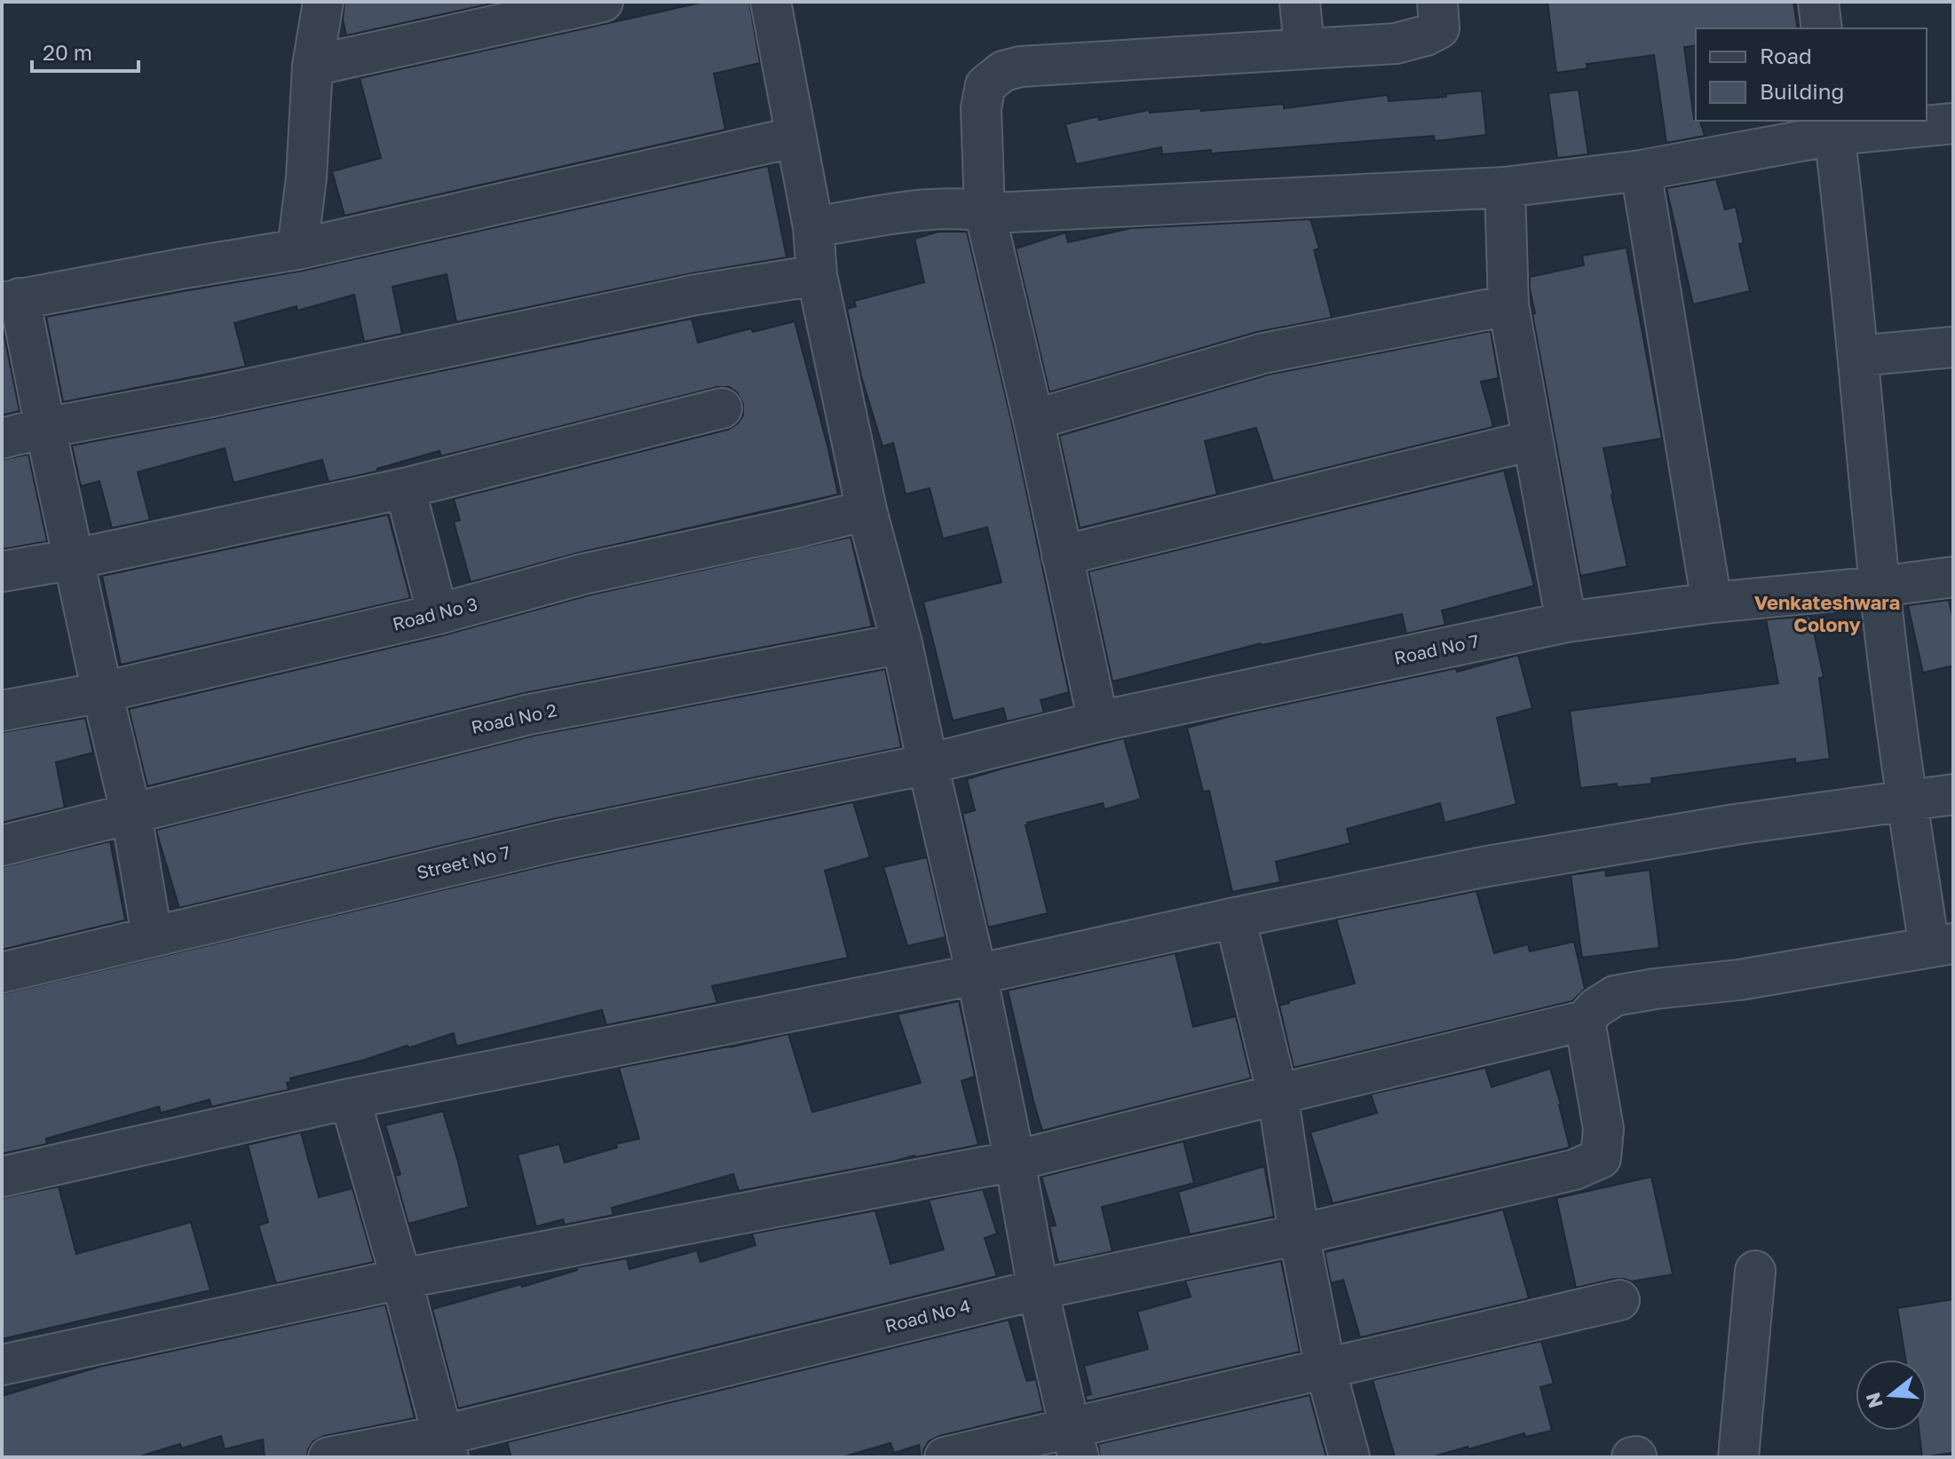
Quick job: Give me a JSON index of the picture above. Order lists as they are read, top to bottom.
{
  "streets": {
    "street": [
      "Road No 3",
      "Road No 7",
      "Road No 2",
      "Street No 7",
      "Road No 4"
    ]
  },
  "crossings": [
    ["Road No 7", "Street No 7"]
  ],
  "districts": ["Venkateshwara Colony"],
  "legend": ["Road", "Building"],
  "scale_bar": "20 m",
  "north": "left"
}
